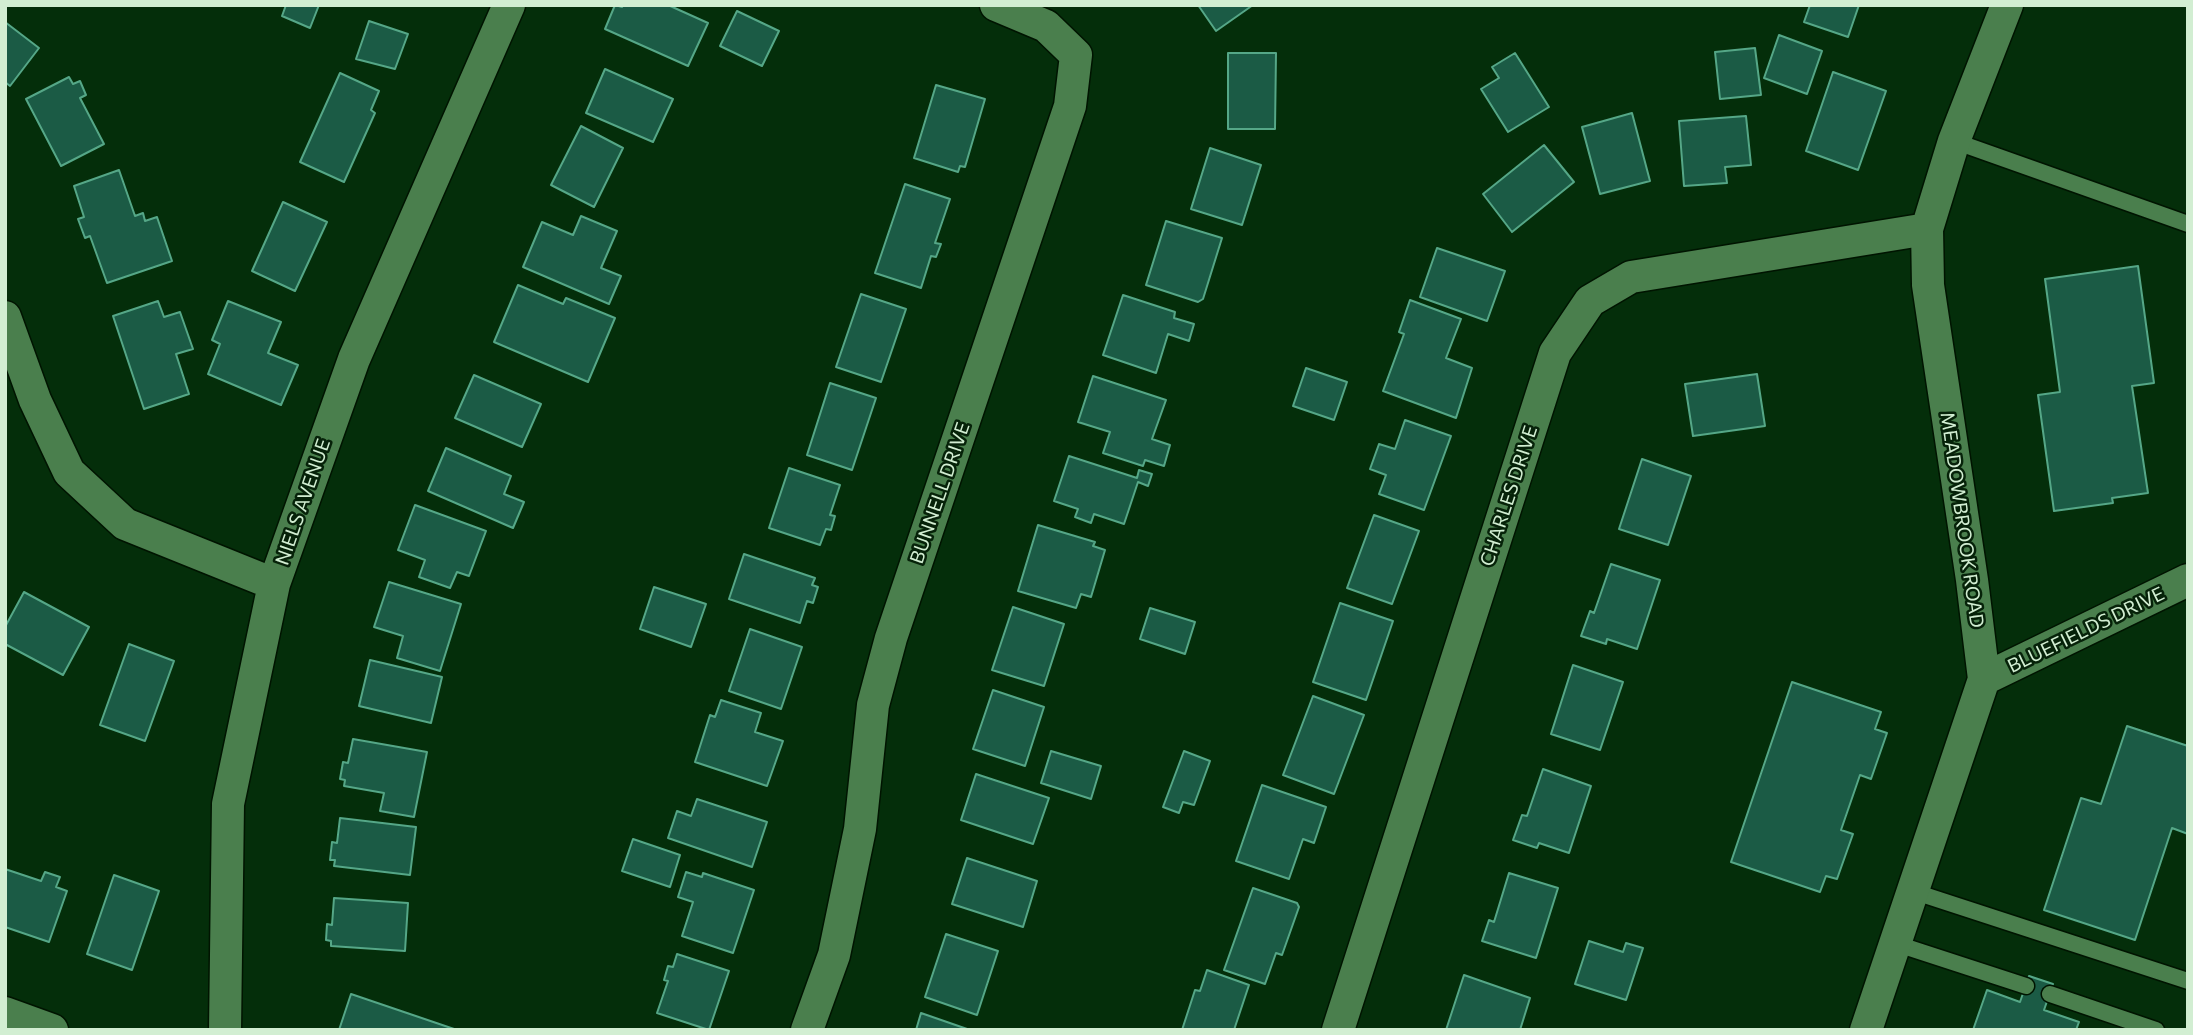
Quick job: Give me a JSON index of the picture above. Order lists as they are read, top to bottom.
{
  "streets": {
    "street": [
      "BUNNELL DRIVE",
      "CHARLES DRIVE",
      "NIELS AVENUE",
      "MEADOWBROOK ROAD",
      "BLUEFIELDS DRIVE"
    ]
  },
  "crossings": [
    ["CHARLES DRIVE", "MEADOWBROOK ROAD"],
    ["MEADOWBROOK ROAD", "BLUEFIELDS DRIVE"]
  ]
}
